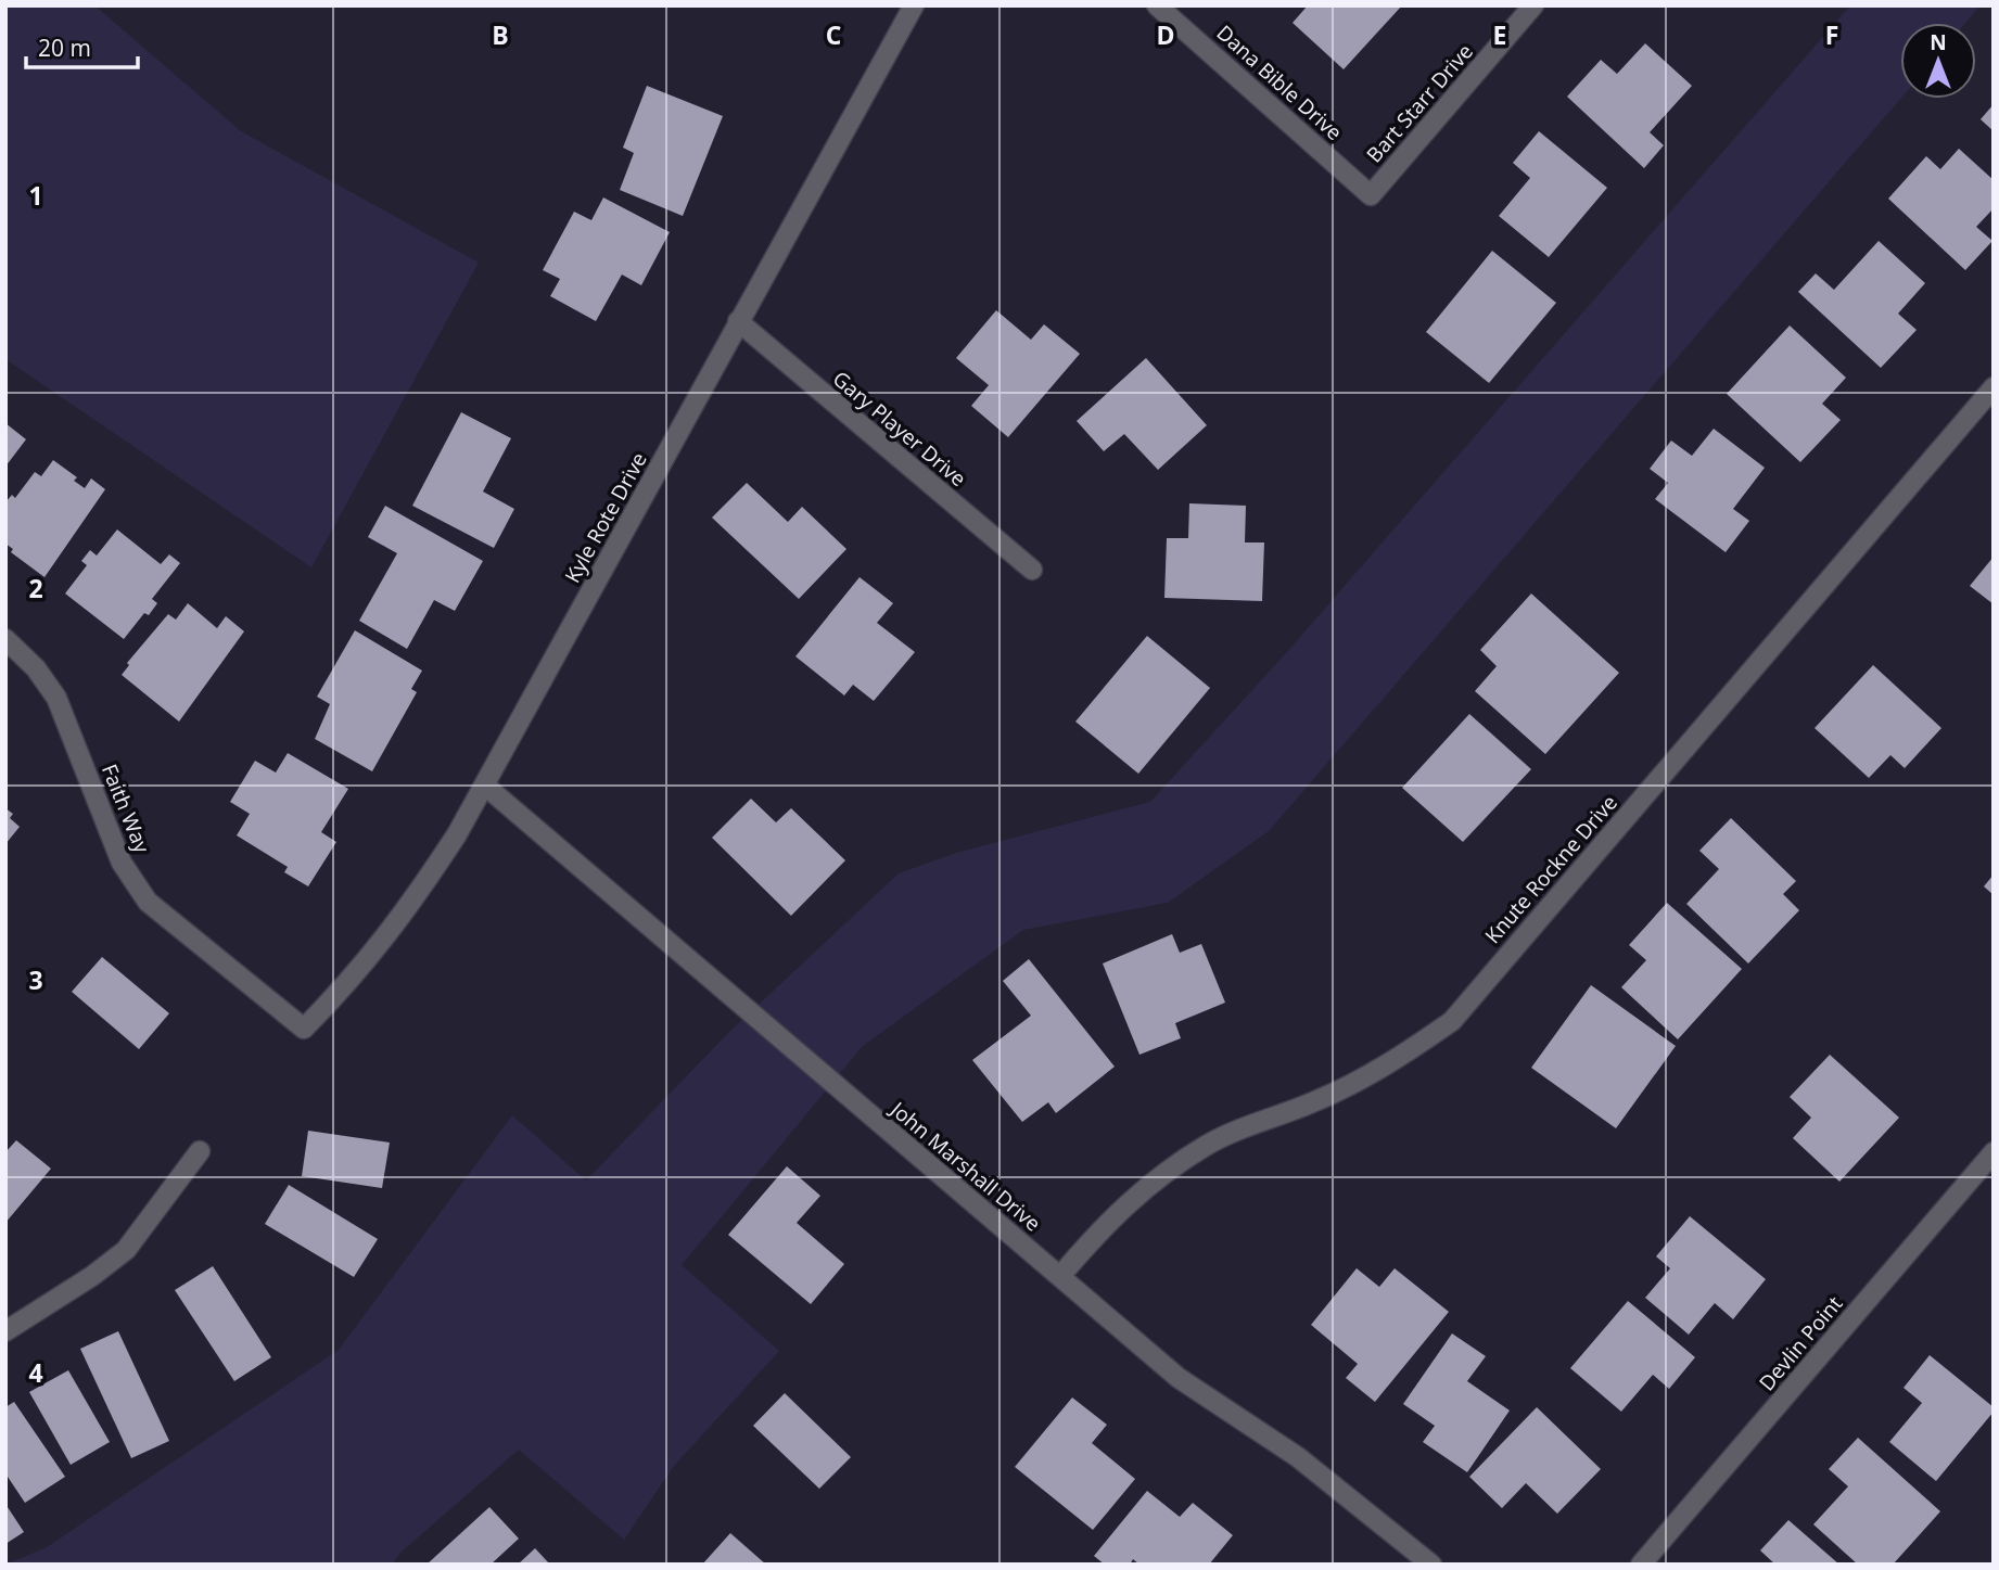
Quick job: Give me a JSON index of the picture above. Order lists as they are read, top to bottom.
{
  "streets": {
    "street": [
      "Dana Bible Drive",
      "Bart Starr Drive",
      "Gary Player Drive",
      "Kyle Rote Drive",
      "Faith Way",
      "Knute Rockne Drive",
      "John Marshall Drive",
      "Devlin Point"
    ]
  },
  "crossings": [
    ["Dana Bible Drive", "Bart Starr Drive"],
    ["Gary Player Drive", "Kyle Rote Drive"],
    ["Kyle Rote Drive", "Faith Way"],
    ["Kyle Rote Drive", "John Marshall Drive"],
    ["Knute Rockne Drive", "John Marshall Drive"]
  ],
  "scale_bar": "20 m",
  "north": "top",
  "grid": {
    "columns": [
      "B",
      "C",
      "D",
      "E",
      "F"
    ],
    "rows": [
      "1",
      "2",
      "3",
      "4"
    ]
  }
}
